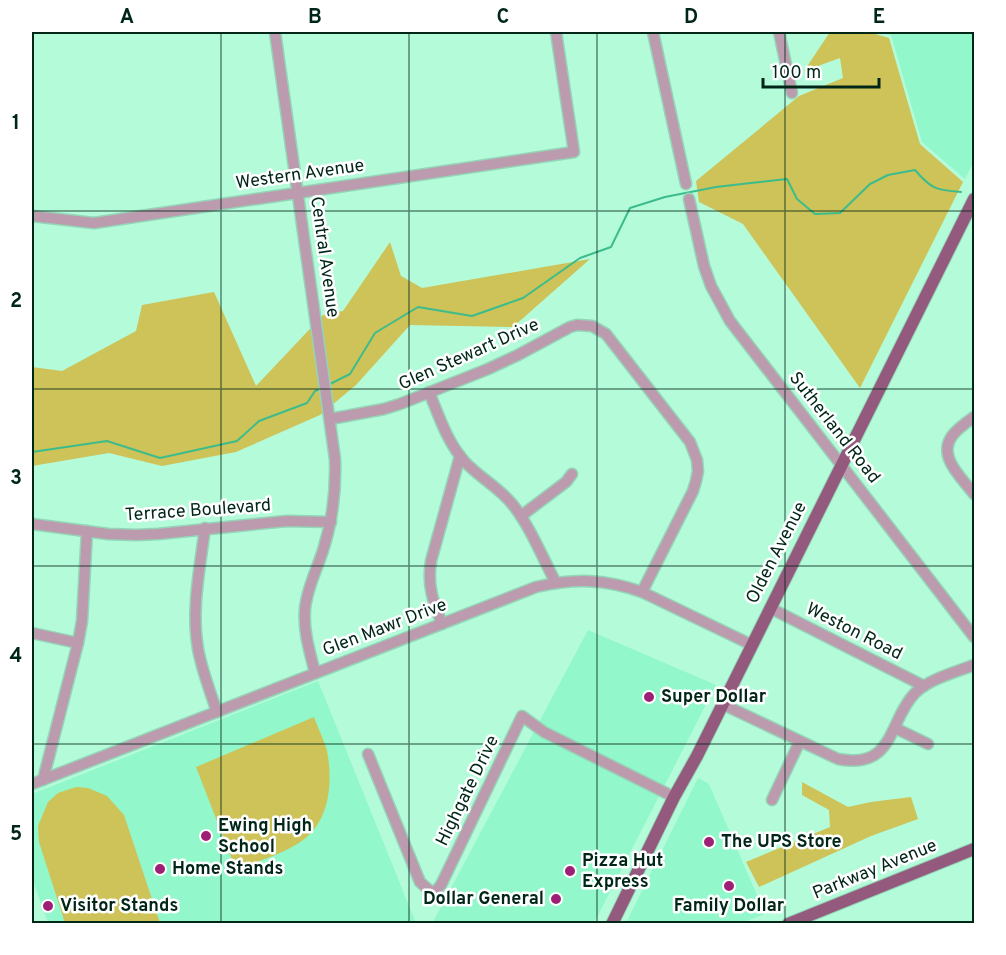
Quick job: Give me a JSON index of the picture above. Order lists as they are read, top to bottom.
{
  "streets": {
    "main road": ["Olden Avenue", "Parkway Avenue"],
    "street": [
      "Western Avenue",
      "Central Avenue",
      "Glen Stewart Drive",
      "Sutherland Road",
      "Terrace Boulevard",
      "Glen Mawr Drive",
      "Weston Road",
      "Highgate Drive"
    ]
  },
  "crossings": [
    ["Western Avenue", "Central Avenue"],
    ["Central Avenue", "Glen Stewart Drive"],
    ["Central Avenue", "Terrace Boulevard"],
    ["Central Avenue", "Glen Mawr Drive"],
    ["Glen Stewart Drive", "Glen Mawr Drive"],
    ["Sutherland Road", "Olden Avenue"],
    ["Olden Avenue", "Glen Mawr Drive"],
    ["Olden Avenue", "Weston Road"],
    ["Olden Avenue", "Highgate Drive"]
  ],
  "places": [
    "Super Dollar",
    "Ewing High School",
    "The UPS Store",
    "Home Stands",
    "Pizza Hut Express",
    "Family Dollar",
    "Dollar General",
    "Visitor Stands"
  ],
  "scale_bar": "100 m",
  "grid": {
    "columns": [
      "A",
      "B",
      "C",
      "D",
      "E"
    ],
    "rows": [
      "1",
      "2",
      "3",
      "4",
      "5"
    ]
  }
}
